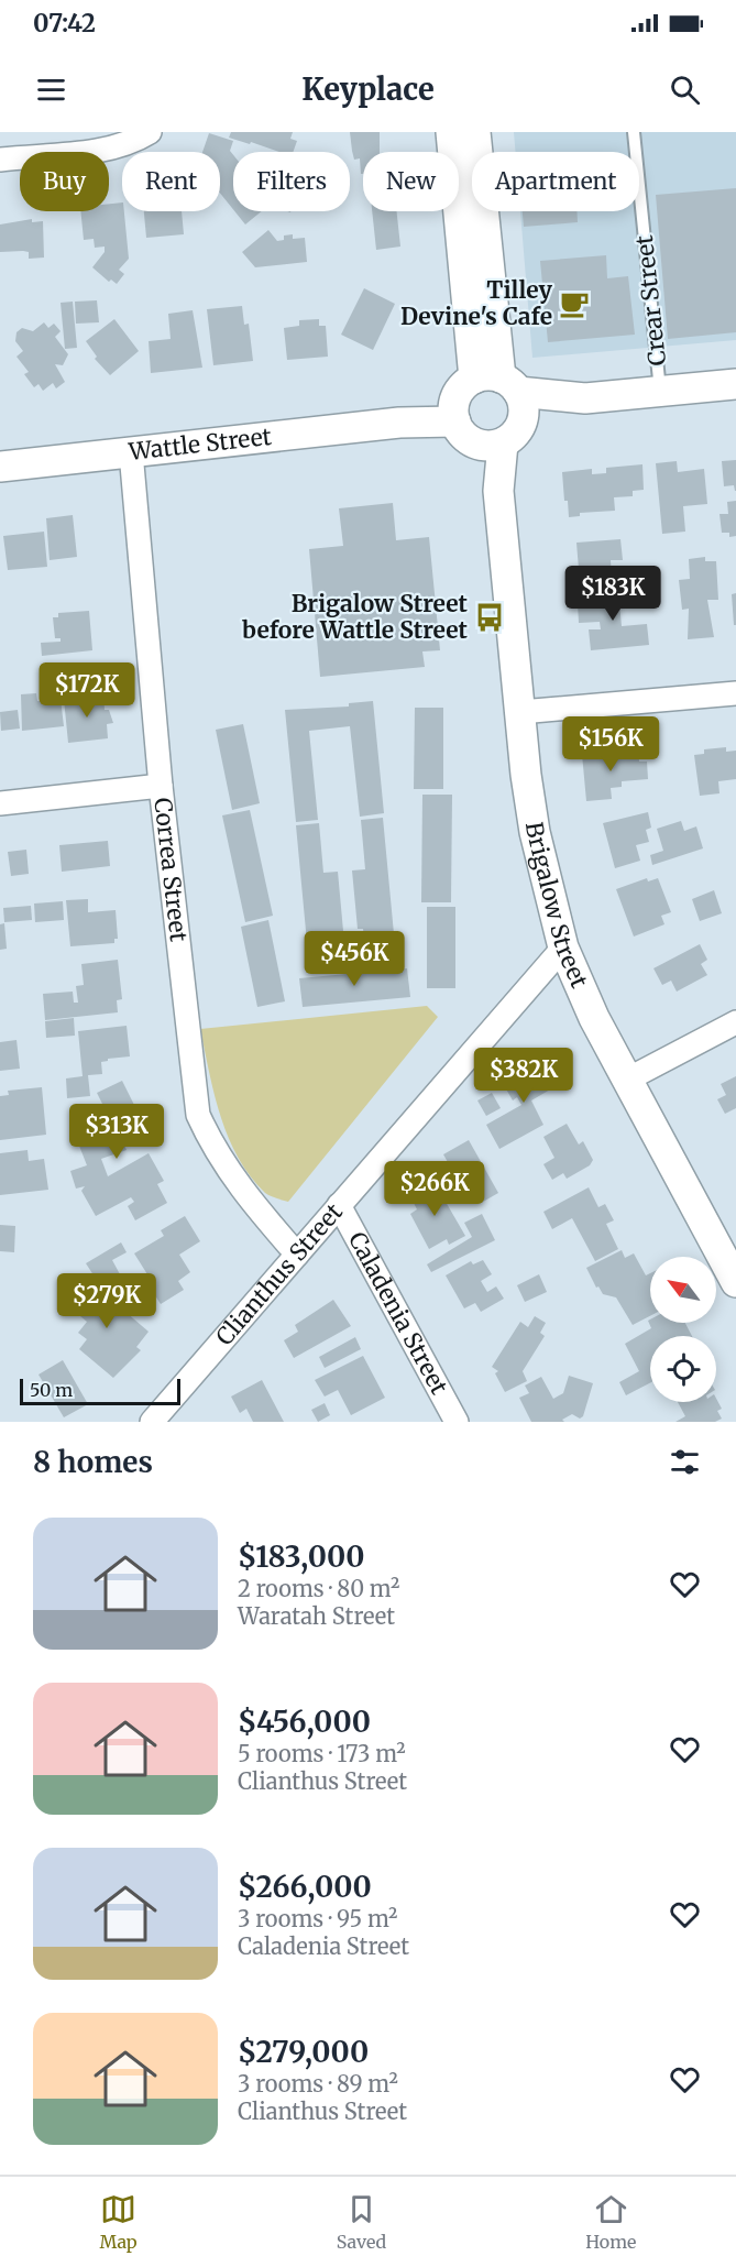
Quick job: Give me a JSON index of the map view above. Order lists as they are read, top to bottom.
{
  "streets": {
    "street": [
      "Wattle Street",
      "Correa Street",
      "Brigalow Street",
      "Clianthus Street",
      "Caladenia Street"
    ],
    "lane": ["Crear Street"]
  },
  "crossings": [
    ["Crear Street", "Wattle Street"],
    ["Wattle Street", "Correa Street"],
    ["Wattle Street", "Brigalow Street"],
    ["Correa Street", "Clianthus Street"],
    ["Brigalow Street", "Clianthus Street"],
    ["Clianthus Street", "Caladenia Street"]
  ],
  "places": {
    "cafe": ["Tilley Devine's Cafe"],
    "bus stop": ["Brigalow Street before Wattle Street"]
  },
  "scale_bar": "50 m",
  "north": "top left",
  "page": {
    "status": "07:42",
    "header": "Keyplace",
    "chip": [
      "Buy",
      "Rent",
      "Filters",
      "New",
      "Apartment"
    ],
    "price": [
      "$183K",
      "$172K",
      "$156K",
      "$456K",
      "$382K",
      "$313K",
      "$266K",
      "$279K"
    ],
    "scale": "50 m",
    "heading": "8 homes",
    "list": [
      {
        "name": "$183,000",
        "note": "2 rooms · 80 m² · Waratah Street"
      },
      {
        "name": "$456,000",
        "note": "5 rooms · 173 m² · Clianthus Street"
      },
      {
        "name": "$266,000",
        "note": "3 rooms · 95 m² · Caladenia Street"
      },
      {
        "name": "$279,000",
        "note": "3 rooms · 89 m² · Clianthus Street"
      }
    ],
    "tabs": ["Map", "Saved", "Home"]
  }
}
